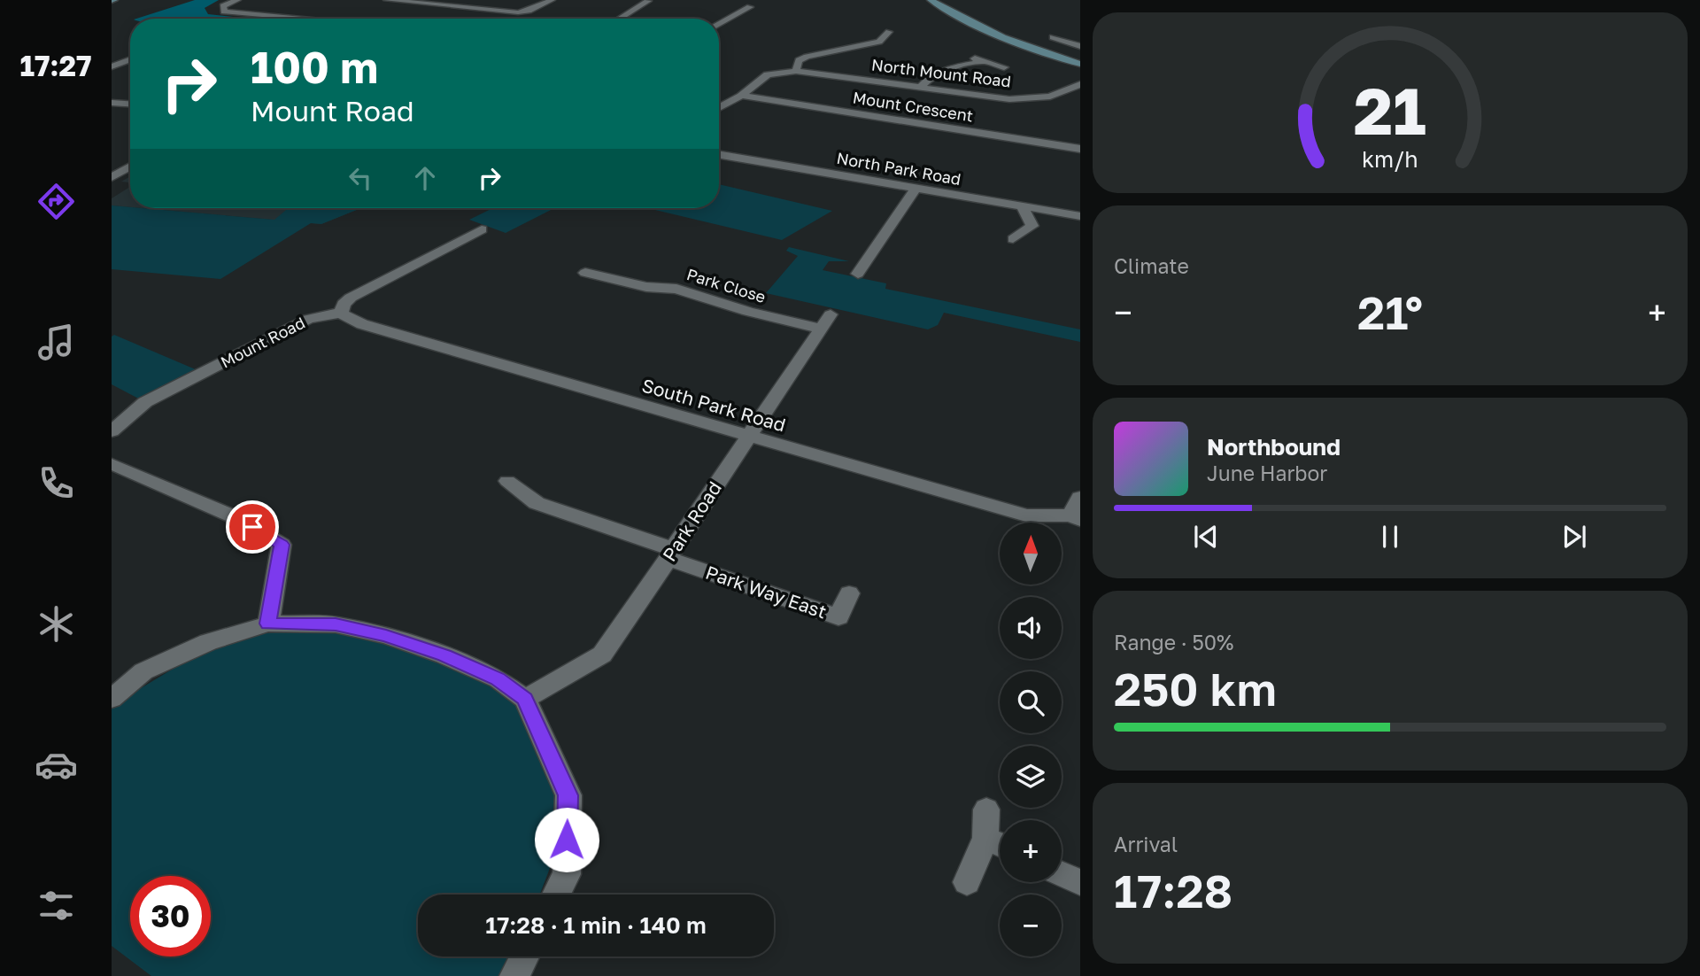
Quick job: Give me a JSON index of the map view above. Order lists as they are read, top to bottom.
{
  "streets": {
    "street": [
      "North Mount Road",
      "Mount Crescent",
      "North Park Road",
      "Park Close",
      "Mount Road",
      "South Park Road",
      "Park Road",
      "Park Way East"
    ]
  },
  "crossings": [
    ["Park Close", "Park Road"],
    ["Mount Road", "South Park Road"],
    ["South Park Road", "Park Road"],
    ["Park Road", "Park Way East"]
  ],
  "north": "top",
  "page": {
    "tabs": "17:27",
    "turn": ["100 m", "Mount Road"],
    "tile": [
      "Climate",
      ["Range · 50%", "250 km"],
      ["Arrival", "17:28"]
    ],
    "heat": ["−", "21°", "+"],
    "song": ["Northbound", "June Harbor"],
    "map_buttons": ["+", "−"],
    "limit": "30",
    "trip": "17:28 · 1 min · 140 m",
    "gauge": ["21", "km/h"]
  }
}
